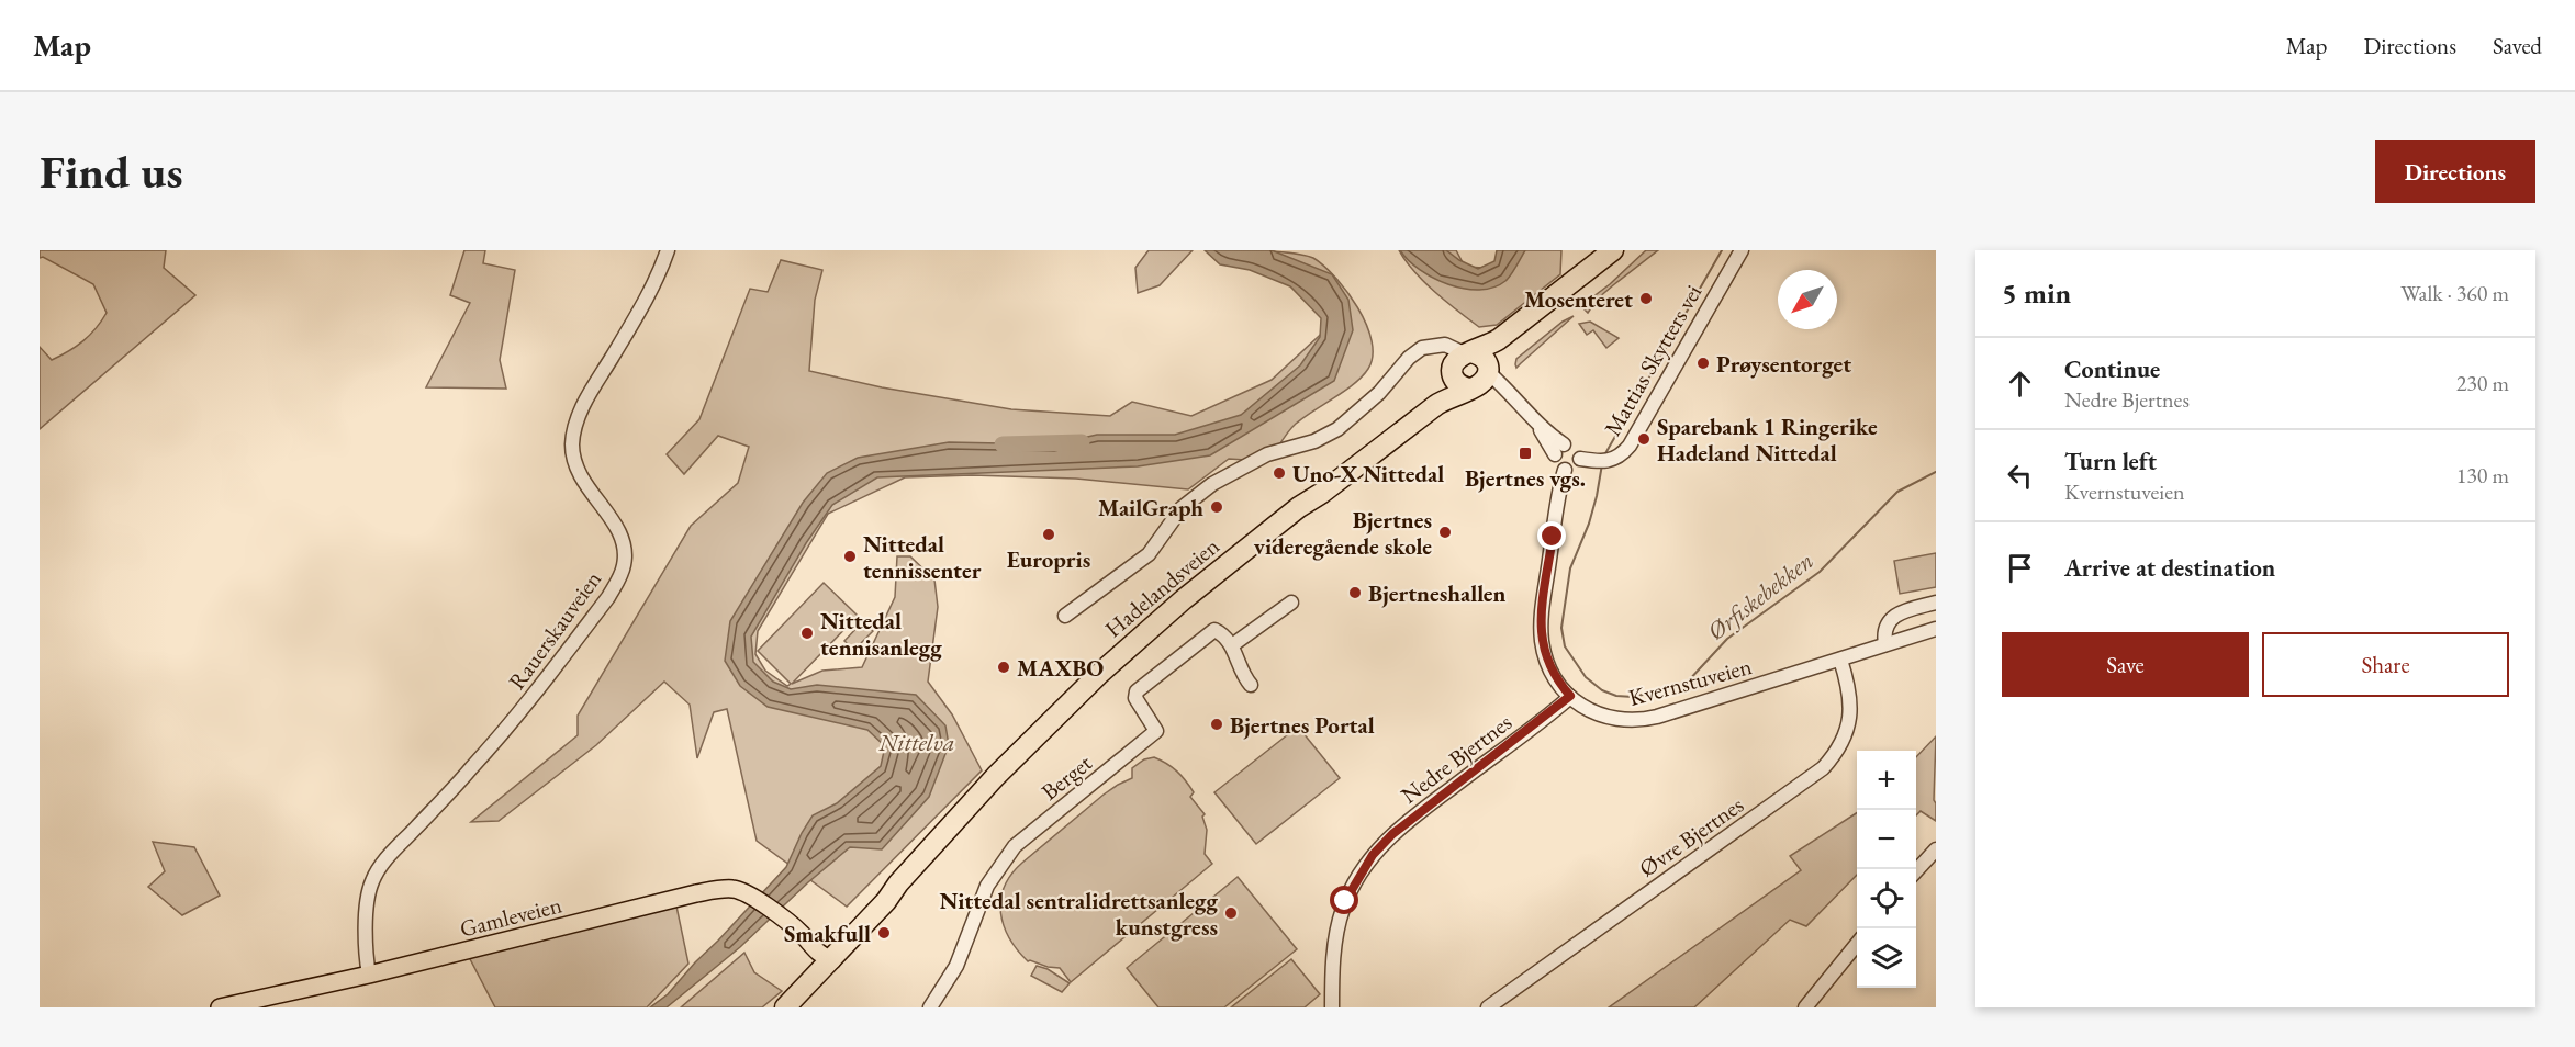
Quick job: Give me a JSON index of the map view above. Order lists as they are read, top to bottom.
{
  "streets": {
    "highway": ["Hadelandsveien"],
    "main road": ["Gamleveien"],
    "street": [
      "Mattias Skytters vei",
      "Rauerskauveien",
      "Kvernstuveien",
      "Nedre Bjertnes",
      "Berget",
      "Øvre Bjertnes"
    ]
  },
  "crossings": [
    ["Hadelandsveien", "Gamleveien"],
    ["Rauerskauveien", "Gamleveien"],
    ["Kvernstuveien", "Nedre Bjertnes"],
    ["Kvernstuveien", "Øvre Bjertnes"]
  ],
  "water": ["Ørfiskebekken", "Nittelva"],
  "places": {
    "other": [
      "Mosenteret",
      "Prøysentorget",
      "Sparebank 1 Ringerike Hadeland Nittedal",
      "Uno-X Nittedal",
      "MailGraph",
      "Bjertnes videregående skole",
      "Europris",
      "Nittedal tennissenter",
      "Bjertneshallen",
      "Nittedal tennisanlegg",
      "MAXBO",
      "Bjertnes Portal",
      "Nittedal sentralidrettsanlegg kunstgress",
      "Smakfull"
    ],
    "transit": ["Bjertnes vgs."]
  },
  "north": "bottom left",
  "page": {
    "header": "Map",
    "nav": ["Map", "Directions", "Saved"],
    "buttons": [
      "Directions",
      ["Save", "Share"]
    ],
    "title": "Find us",
    "heading": ["5 min", "Walk · 360 m"],
    "list": [
      ["Continue", "Nedre Bjertnes", "230 m"],
      ["Turn left", "Kvernstuveien", "130 m"],
      "Arrive at destination"
    ],
    "map_buttons": ["+", "−"]
  }
}
